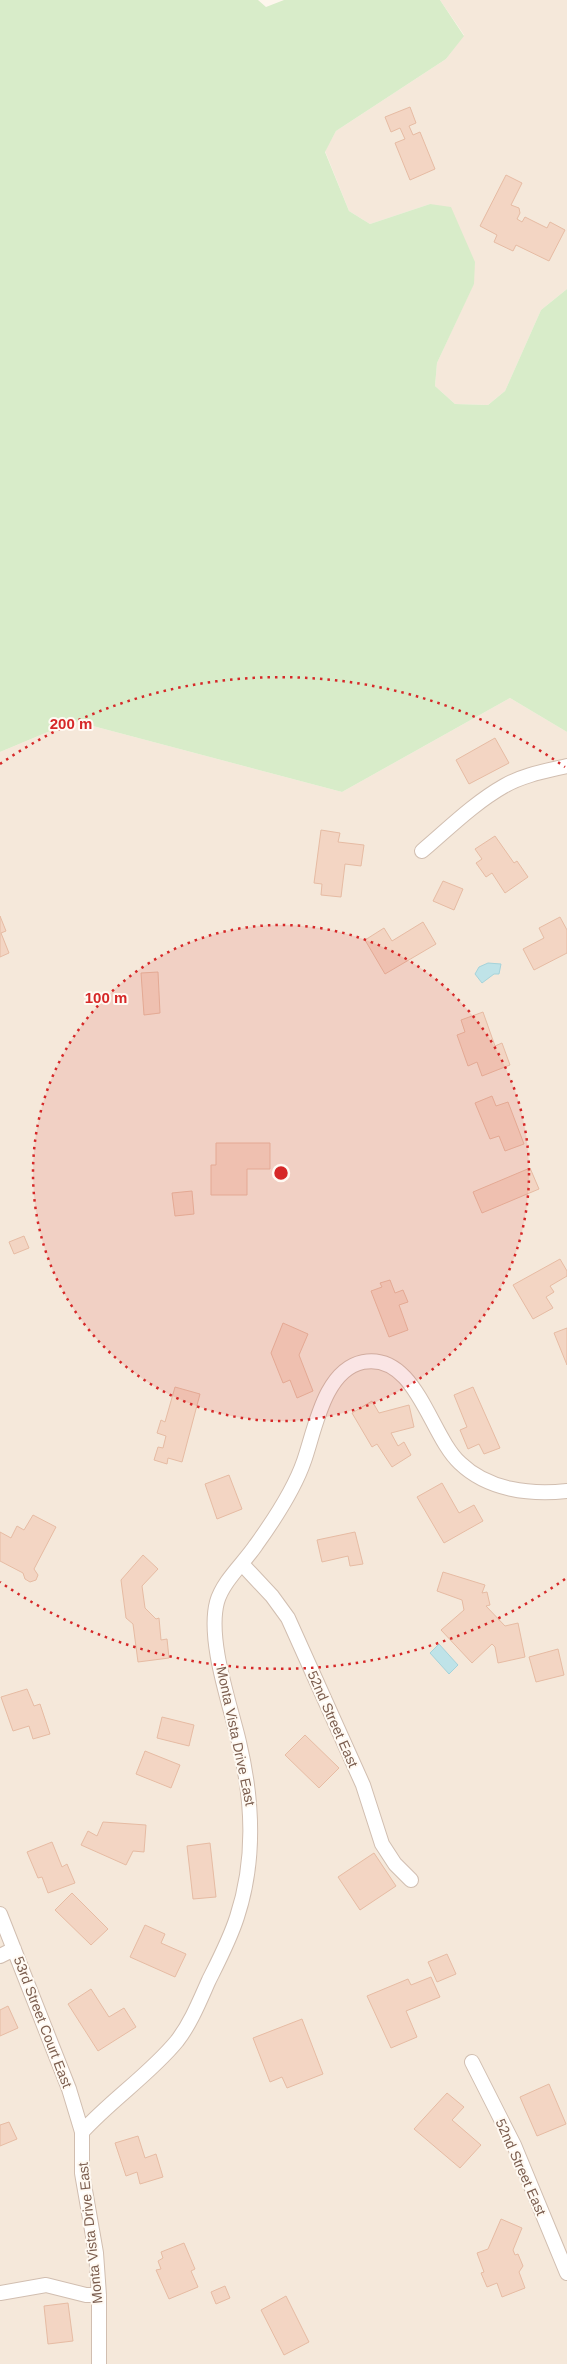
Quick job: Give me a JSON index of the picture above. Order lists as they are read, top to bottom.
{
  "streets": {
    "street": ["52nd Street East", "Monta Vista Drive East", "53rd Street Court East"]
  },
  "crossings": [
    ["52nd Street East", "Monta Vista Drive East"],
    ["Monta Vista Drive East", "53rd Street Court East"]
  ],
  "rings": ["200 m", "100 m"]
}
